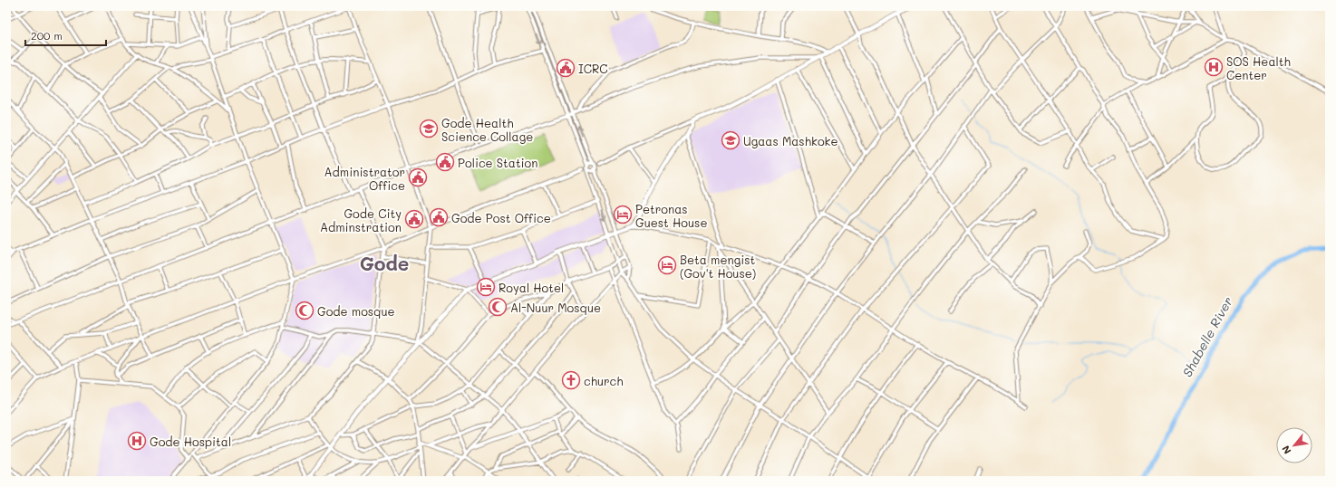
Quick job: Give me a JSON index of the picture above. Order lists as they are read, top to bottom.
{
  "districts": ["Gode"],
  "water": ["Shabelle River"],
  "places": {
    "hospital": ["SOS Health Center", "Gode Hospital"],
    "public building": [
      "ICRC",
      "Police Station",
      "Administrator Office",
      "Gode Post Office",
      "Gode City Adminstration"
    ],
    "school or university": ["Gode Health Science Collage", "Ugaas Mashkoke"],
    "hotel": ["Petronas Guest House", "Beta mengist (Gov't House)", "Royal Hotel"],
    "mosque": ["Al-Nuur Mosque", "Gode mosque"],
    "church": ["church"]
  },
  "scale_bar": "200 m",
  "north": "bottom left"
}
